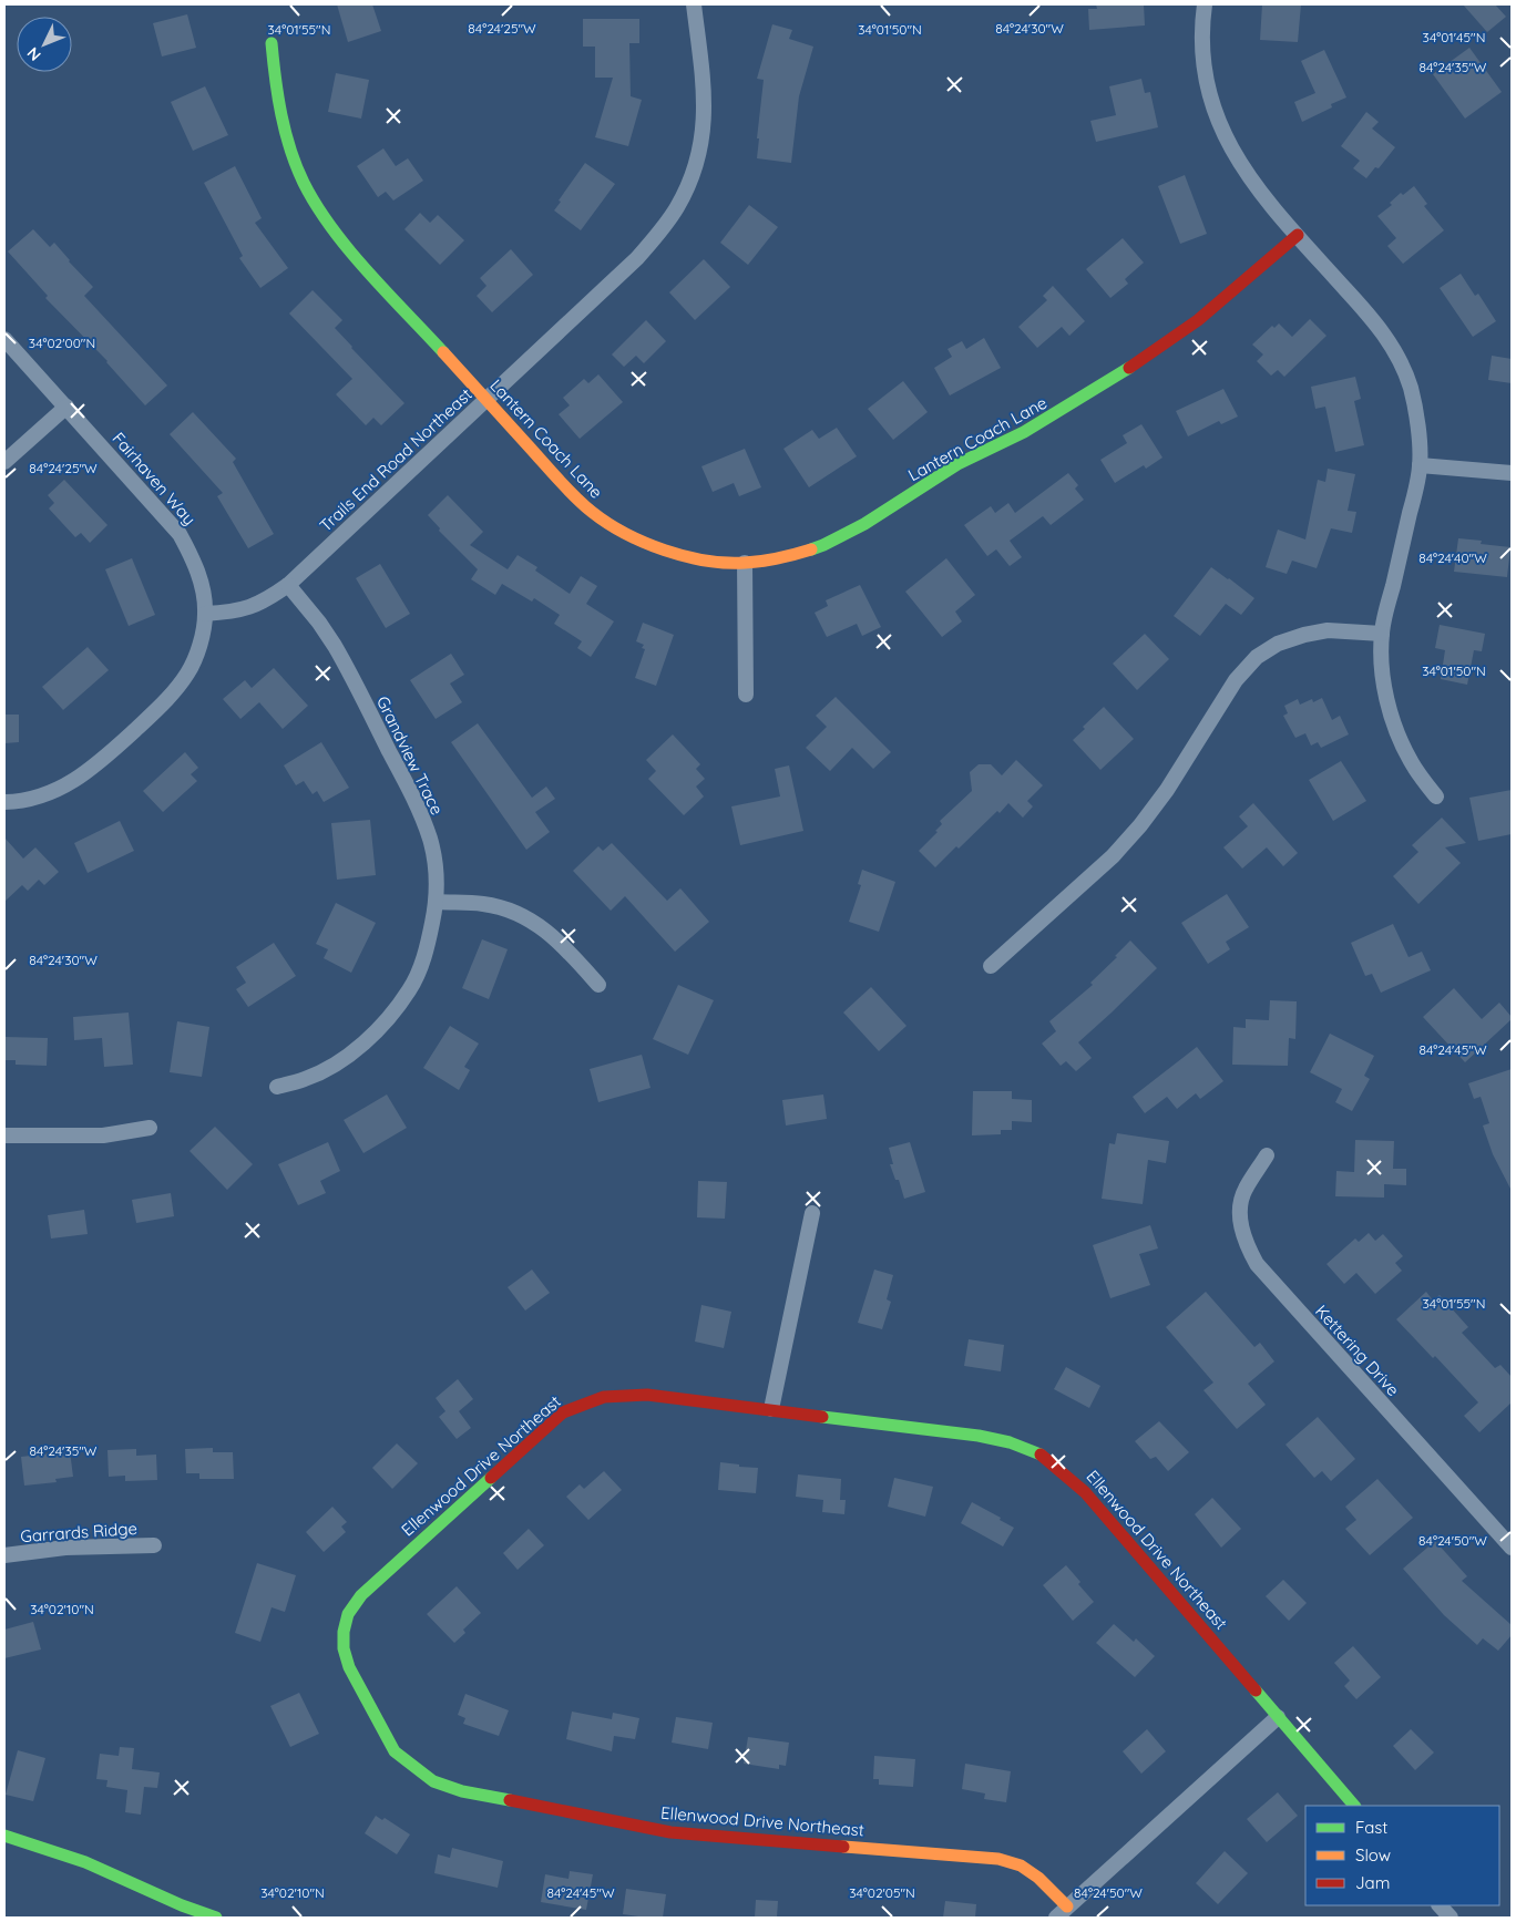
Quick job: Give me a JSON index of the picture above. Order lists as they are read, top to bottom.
{
  "streets": {
    "street": [
      "Lantern Coach Lane",
      "Trails End Road Northeast",
      "Fairhaven Way",
      "Grandview Trace",
      "Kettering Drive",
      "Ellenwood Drive Northeast",
      "Garrards Ridge"
    ]
  },
  "crossings": [
    ["Lantern Coach Lane", "Trails End Road Northeast"],
    ["Trails End Road Northeast", "Fairhaven Way"],
    ["Trails End Road Northeast", "Grandview Trace"]
  ],
  "legend": ["Fast", "Slow", "Jam"],
  "north": "bottom left",
  "coordinates": [
    "84°24'25\"W",
    "84°24'30\"W",
    "34°01'50\"N",
    "34°01'55\"N",
    "34°01'45\"N",
    "84°24'35\"W",
    "34°02'00\"N",
    "84°24'40\"W",
    "84°24'45\"W",
    "84°24'50\"W",
    "34°02'10\"N",
    "34°02'05\"N"
  ]
}
